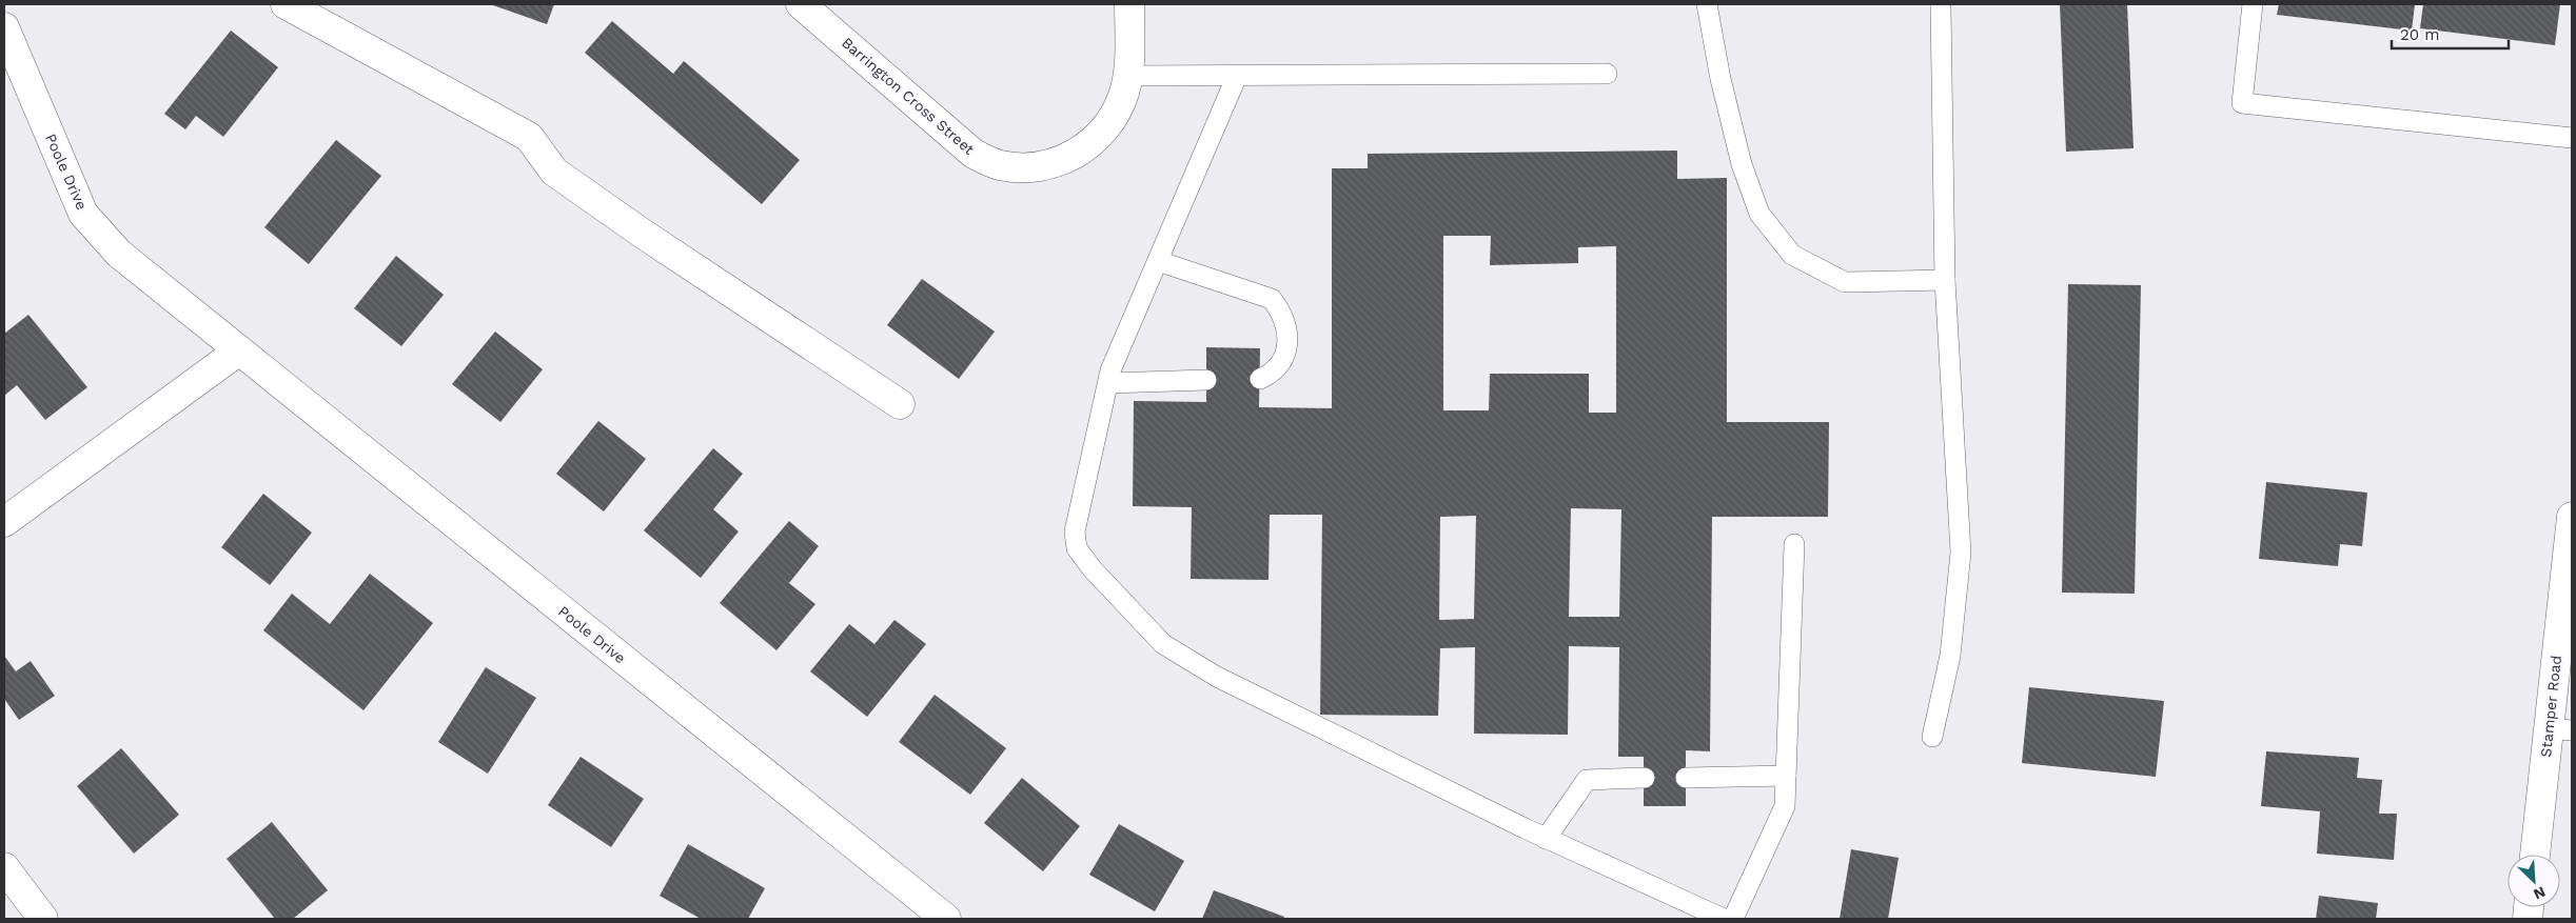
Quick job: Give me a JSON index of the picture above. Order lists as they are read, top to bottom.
{
  "streets": {
    "street": ["Barrington Cross Street", "Poole Drive", "Stamper Road"]
  },
  "scale_bar": "20 m",
  "north": "bottom right"
}
